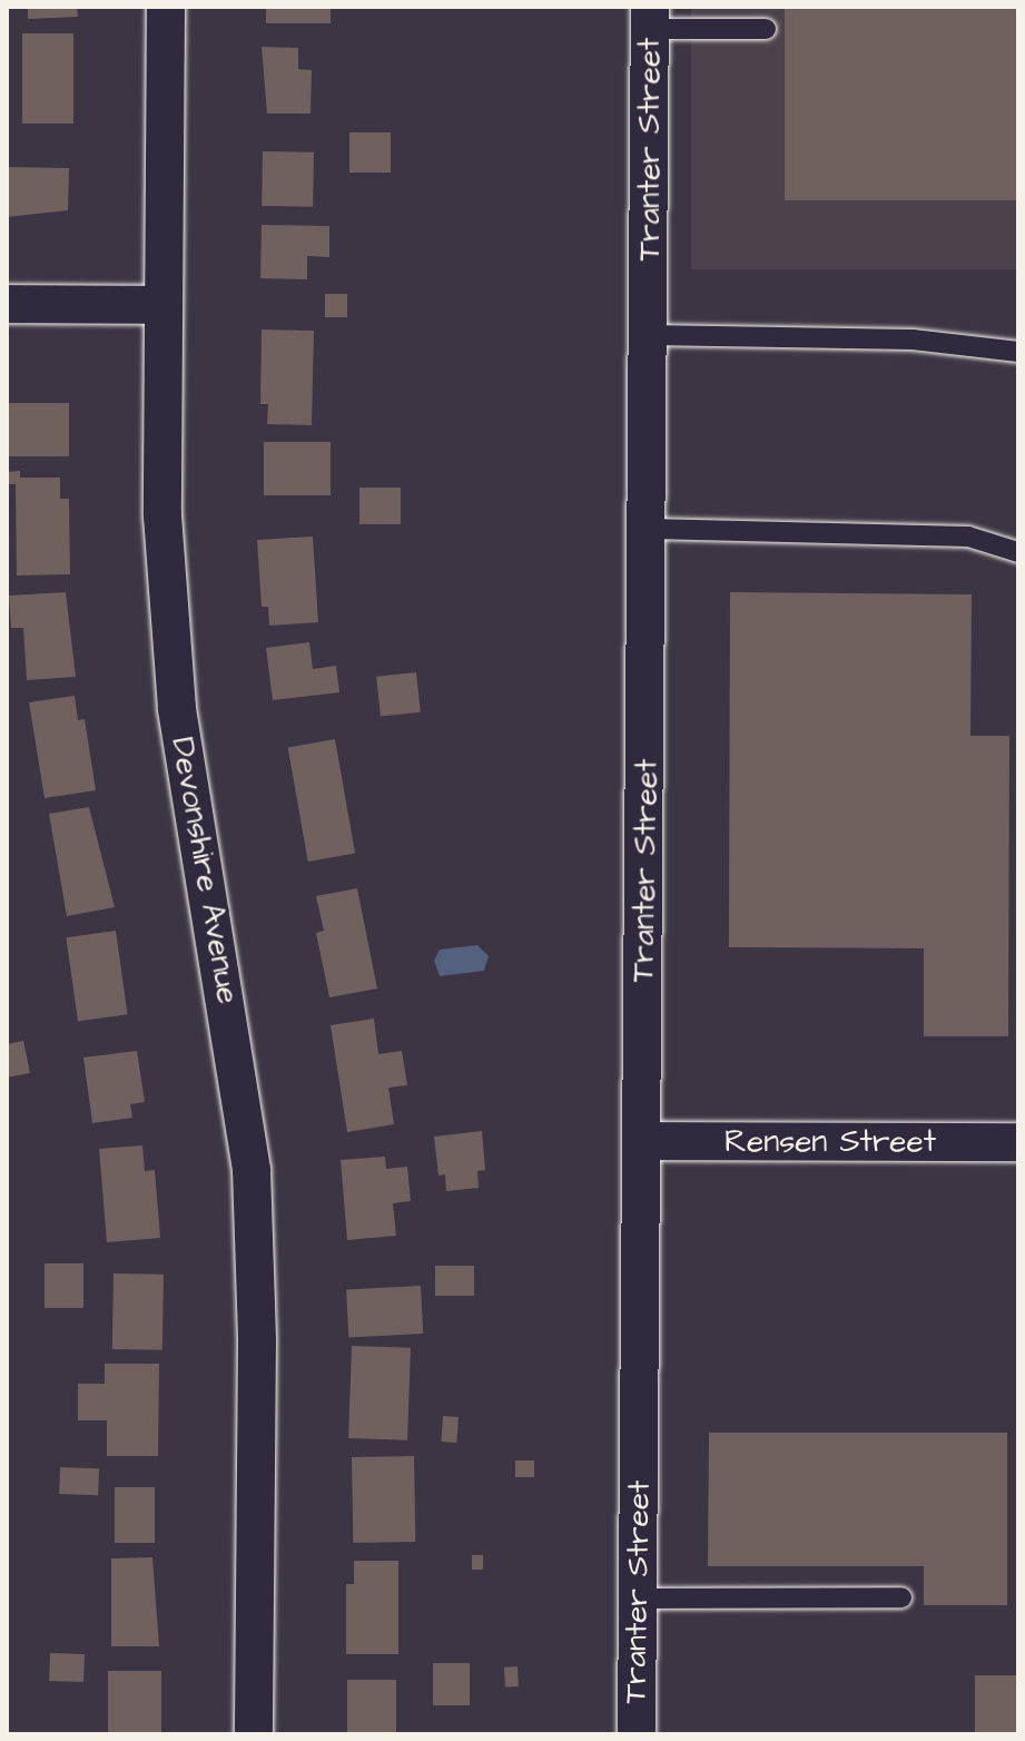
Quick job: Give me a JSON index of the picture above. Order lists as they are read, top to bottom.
{
  "streets": {
    "street": ["Tranter Street", "Devonshire Avenue", "Rensen Street"]
  },
  "crossings": [
    ["Tranter Street", "Rensen Street"]
  ]
}
